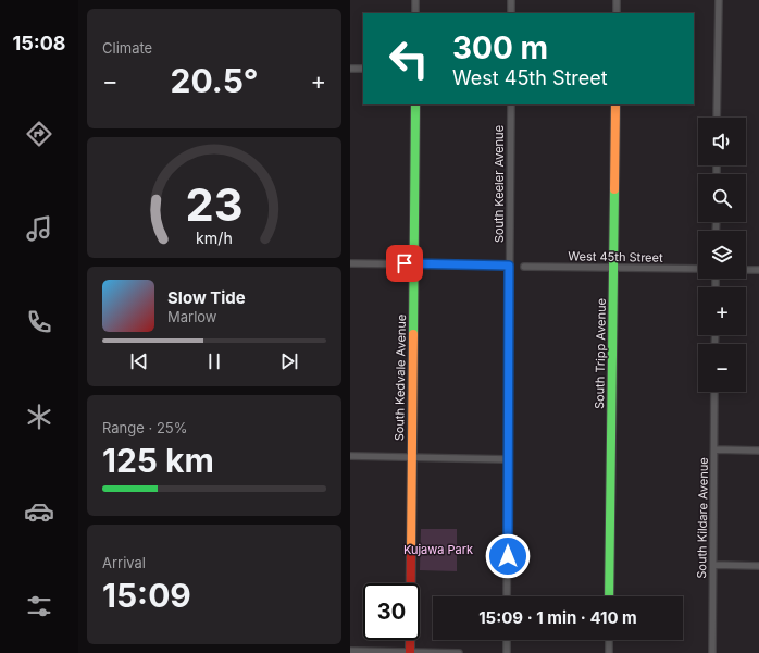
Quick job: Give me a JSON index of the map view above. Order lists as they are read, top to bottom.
{
  "streets": {
    "street": [
      "South Keeler Avenue",
      "West 45th Street",
      "South Tripp Avenue",
      "South Kedvale Avenue",
      "South Kildare Avenue"
    ]
  },
  "crossings": [
    ["West 45th Street", "South Tripp Avenue"]
  ],
  "parks": ["Kujawa Park"],
  "page": {
    "tabs": "15:08",
    "tile": [
      "Climate",
      ["Range · 25%", "125 km"],
      ["Arrival", "15:09"]
    ],
    "turn": ["300 m", "West 45th Street"],
    "heat": ["−", "20.5°", "+"],
    "map_buttons": ["+", "−"],
    "song": ["Slow Tide", "Marlow"],
    "limit": "30",
    "trip": "15:09 · 1 min · 410 m",
    "gauge": ["23", "km/h"]
  }
}
